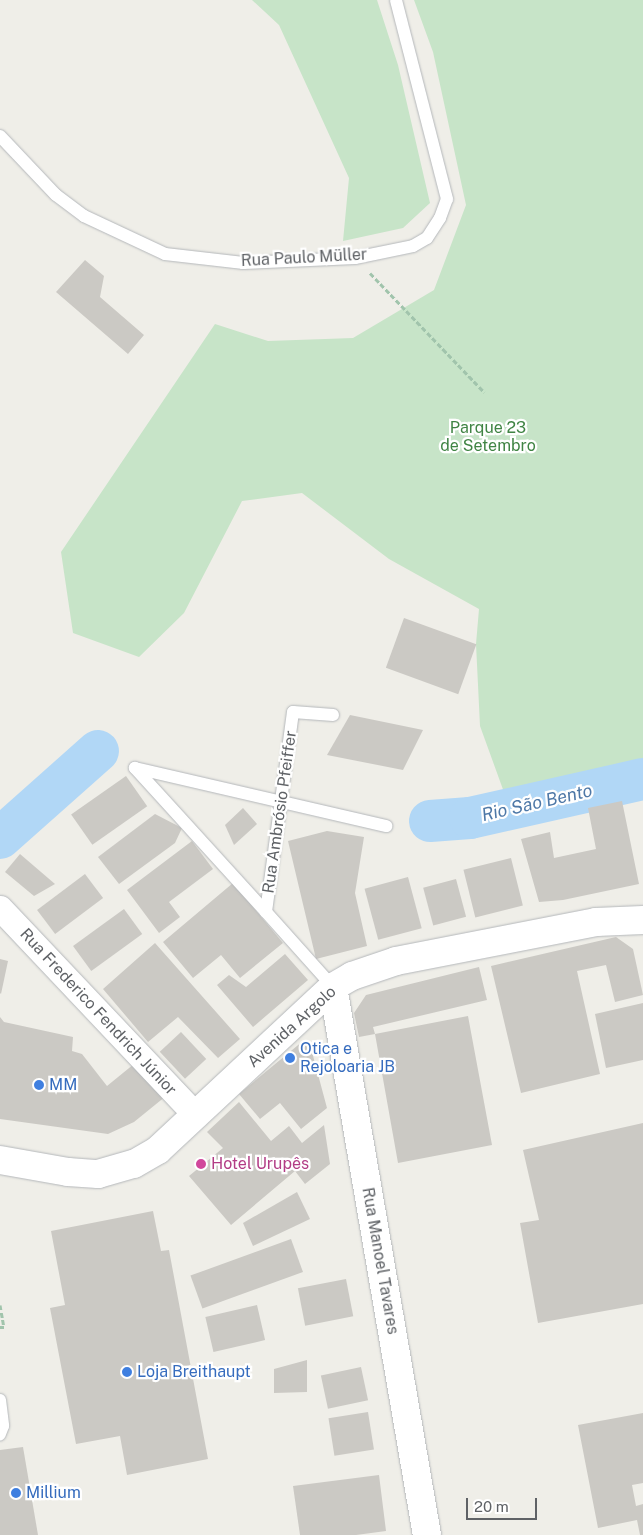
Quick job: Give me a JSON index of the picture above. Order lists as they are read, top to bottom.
{
  "streets": {
    "main road": ["Avenida Argolo", "Rua Manoel Tavares"],
    "street": ["Rua Frederico Fendrich Júnior"],
    "lane": ["Rua Paulo Müller", "Rua Ambrósio Pfeiffer"]
  },
  "crossings": [
    ["Rua Ambrósio Pfeiffer", "Avenida Argolo"],
    ["Rua Ambrósio Pfeiffer", "Rua Manoel Tavares"],
    ["Rua Frederico Fendrich Júnior", "Avenida Argolo"],
    ["Avenida Argolo", "Rua Manoel Tavares"]
  ],
  "water": ["Rio São Bento"],
  "parks": ["Parque 23 de Setembro"],
  "places": [
    "Otica e Rejoloaria JB",
    "MM",
    "Hotel Urupês",
    "Loja Breithaupt",
    "Millium"
  ],
  "scale_bar": "20 m"
}
